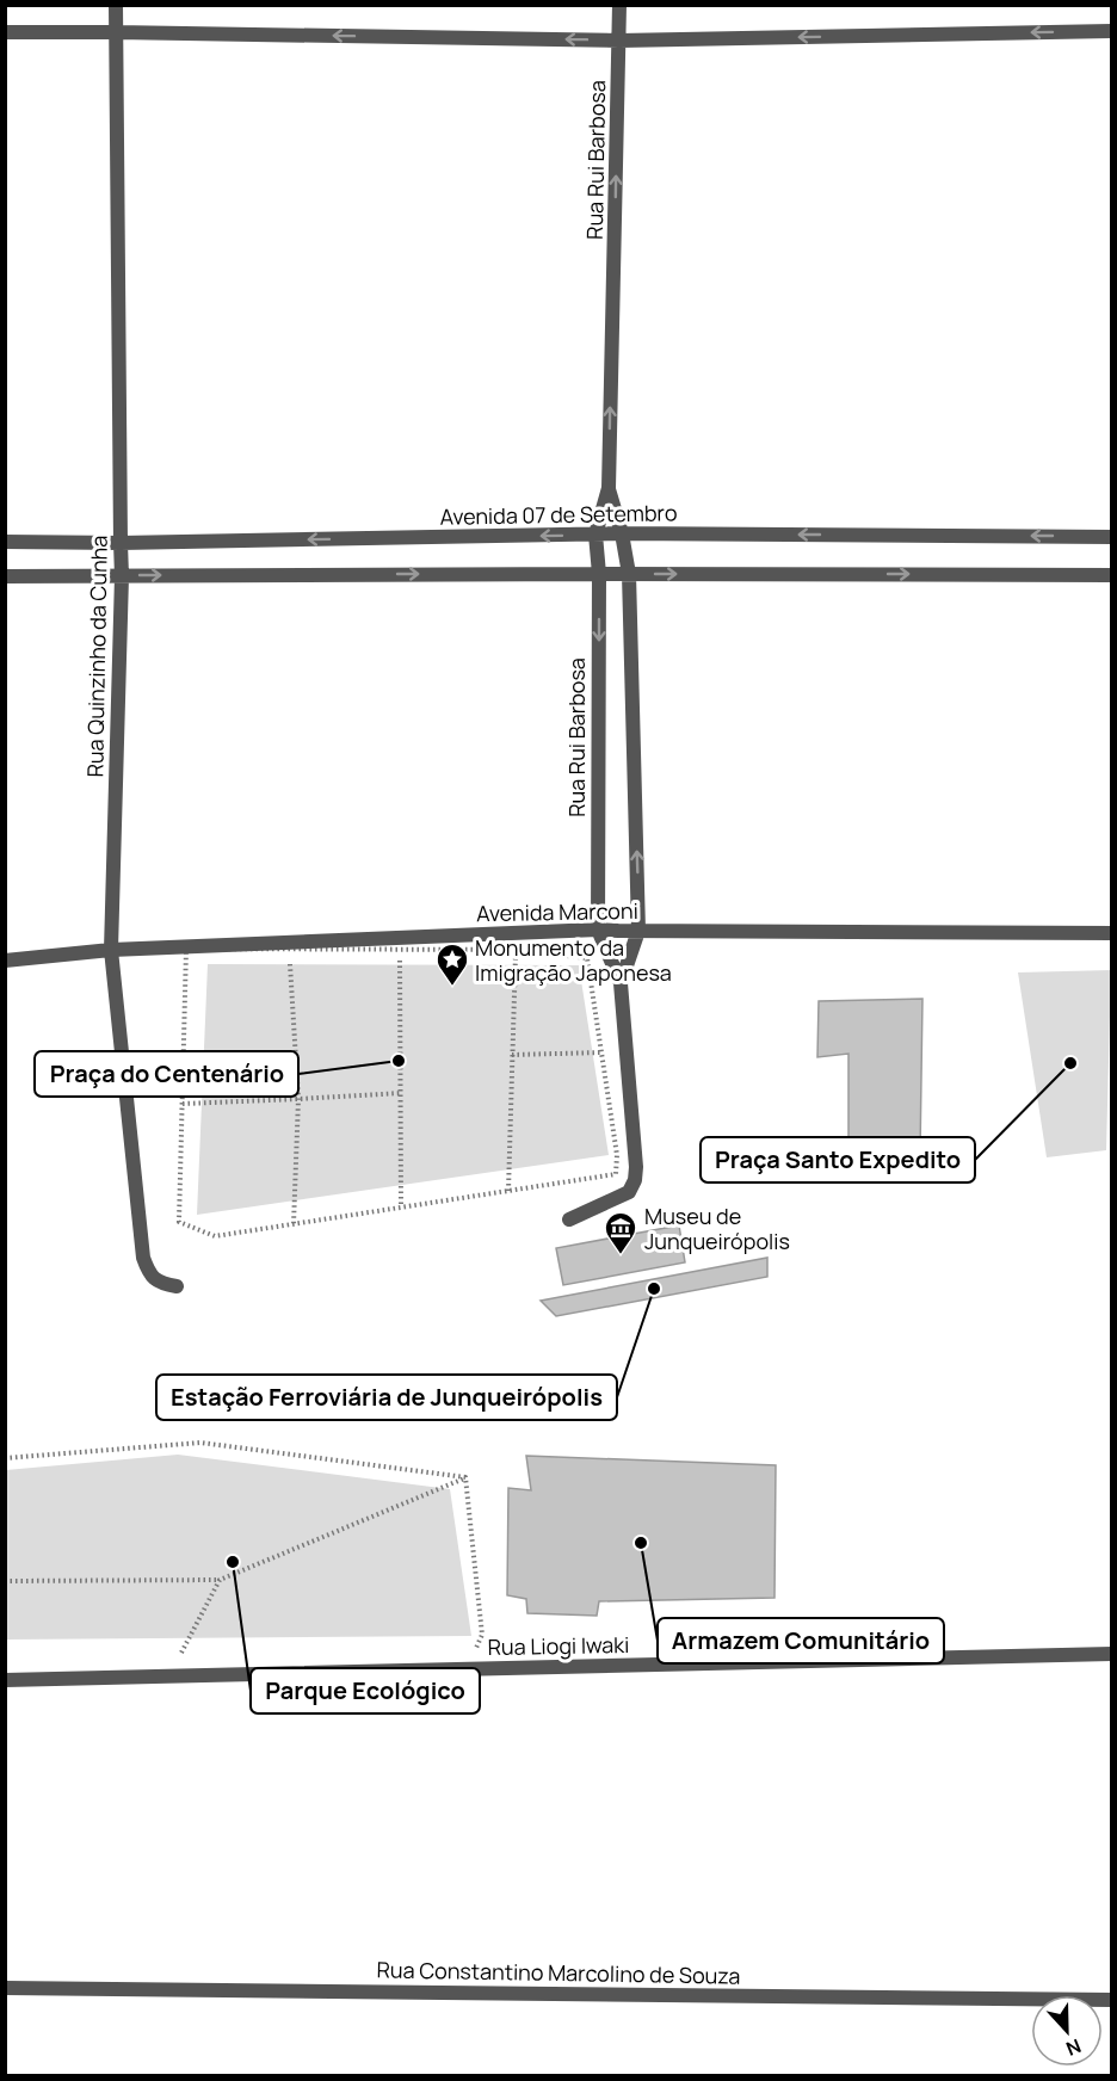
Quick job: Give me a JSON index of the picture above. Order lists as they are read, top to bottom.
{
  "streets": {
    "street": [
      "Rua Rui Barbosa",
      "Avenida 07 de Setembro",
      "Rua Quinzinho da Cunha",
      "Avenida Marconi",
      "Rua Liogi Iwaki",
      "Rua Constantino Marcolino de Souza"
    ]
  },
  "crossings": [
    ["Rua Rui Barbosa", "Avenida 07 de Setembro"],
    ["Rua Rui Barbosa", "Avenida Marconi"],
    ["Avenida 07 de Setembro", "Rua Quinzinho da Cunha"],
    ["Rua Quinzinho da Cunha", "Avenida Marconi"]
  ],
  "places": {
    "place": ["Monumento da Imigração Japonesa"],
    "other": [
      "Praça do Centenário",
      "Praça Santo Expedito",
      "Estação Ferroviária de Junqueirópolis",
      "Armazem Comunitário",
      "Parque Ecológico"
    ],
    "museum": ["Museu de Junqueirópolis"]
  },
  "north": "bottom"
}
